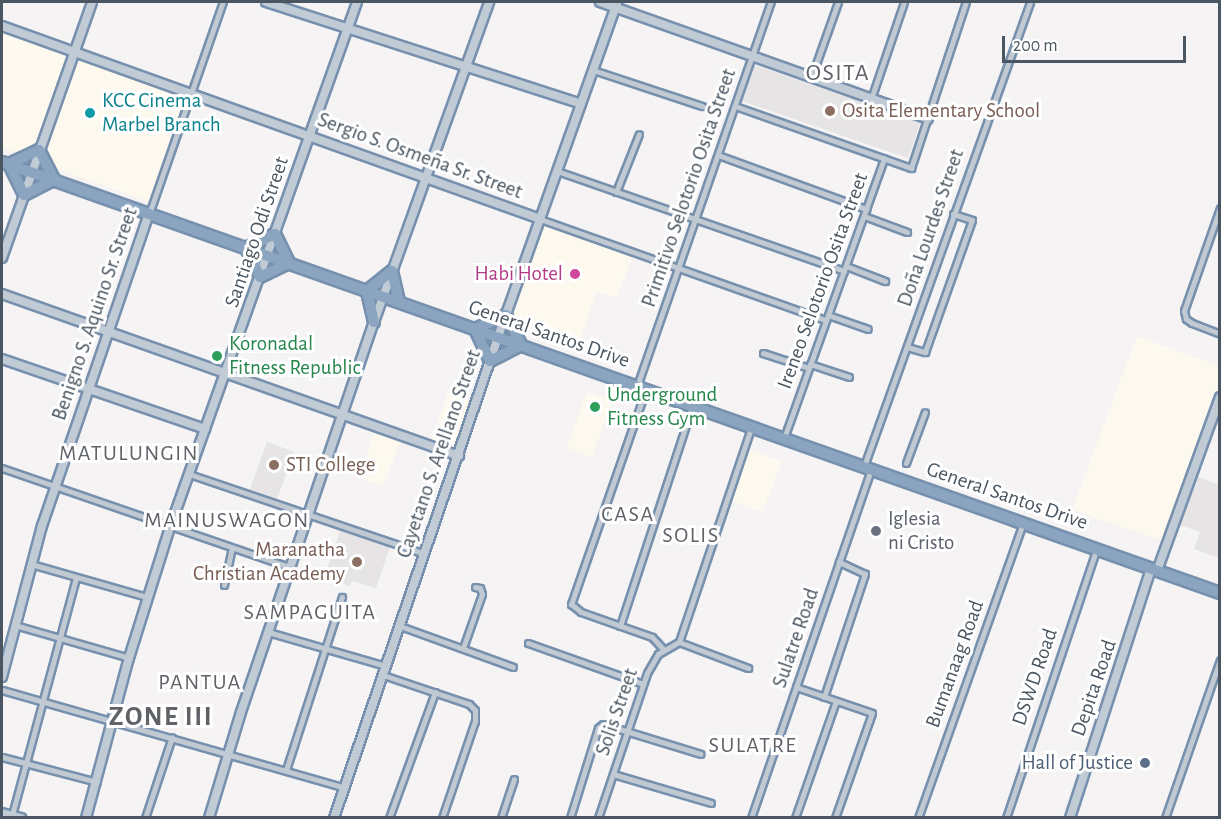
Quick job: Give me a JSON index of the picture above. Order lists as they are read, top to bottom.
{
  "streets": {
    "highway": ["General Santos Drive"],
    "street": [
      "Sergio S. Osmeña Sr. Street",
      "Primitivo Selotorio Osita Street",
      "Doña Lourdes Street",
      "Santiago Odi Street",
      "Ireneo Selotorio Osita Street",
      "Benigno S. Aquino Sr. Street",
      "Cayetano S. Arellano Street",
      "Sulatre Road",
      "Bumanaag Road",
      "DSWD Road",
      "Depita Road",
      "Solis Street"
    ]
  },
  "crossings": [
    ["Sergio S. Osmeña Sr. Street", "Primitivo Selotorio Osita Street"],
    ["Sergio S. Osmeña Sr. Street", "Santiago Odi Street"],
    ["Sergio S. Osmeña Sr. Street", "Ireneo Selotorio Osita Street"],
    ["Sergio S. Osmeña Sr. Street", "Benigno S. Aquino Sr. Street"],
    ["Sergio S. Osmeña Sr. Street", "Cayetano S. Arellano Street"],
    ["Primitivo Selotorio Osita Street", "General Santos Drive"],
    ["Doña Lourdes Street", "General Santos Drive"],
    ["Doña Lourdes Street", "Sulatre Road"],
    ["Santiago Odi Street", "General Santos Drive"],
    ["Ireneo Selotorio Osita Street", "General Santos Drive"],
    ["Benigno S. Aquino Sr. Street", "General Santos Drive"],
    ["General Santos Drive", "Cayetano S. Arellano Street"],
    ["General Santos Drive", "Sulatre Road"],
    ["General Santos Drive", "Bumanaag Road"],
    ["General Santos Drive", "DSWD Road"],
    ["General Santos Drive", "Depita Road"]
  ],
  "districts": [
    "OSITA",
    "MATULUNGIN",
    "CASA",
    "MAINUSWAGON",
    "SOLIS",
    "SAMPAGUITA",
    "PANTUA",
    "ZONE III",
    "SULATRE"
  ],
  "places": [
    "Osita Elementary School",
    "KCC Cinema Marbel Branch",
    "Habi Hotel",
    "Koronadal Fitness Republic",
    "Underground Fitness Gym",
    "STI College",
    "Iglesia ni Cristo",
    "Maranatha Christian Academy",
    "Hall of Justice"
  ],
  "scale_bar": "200 m"
}
